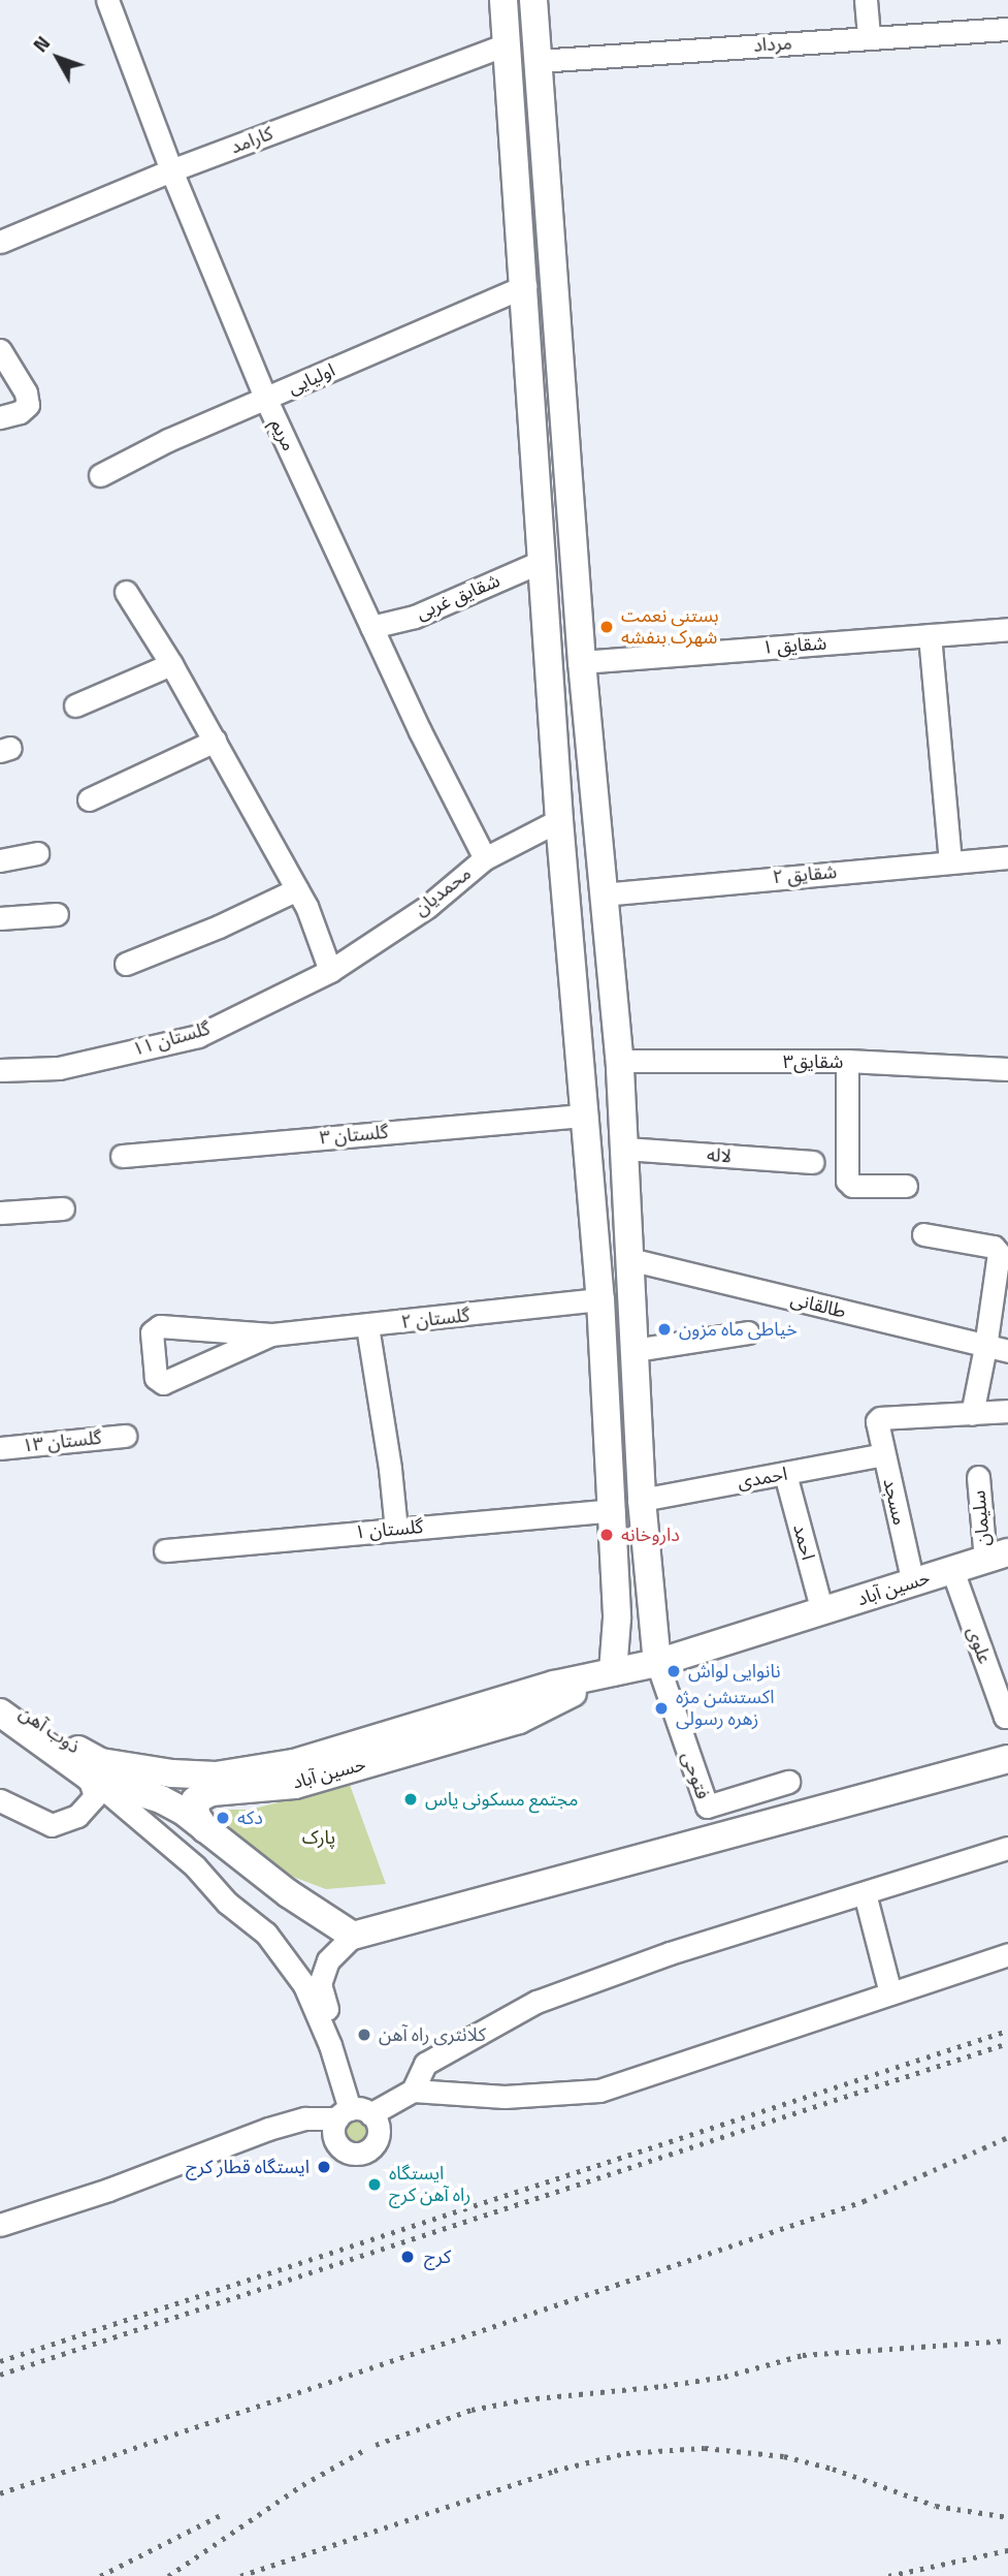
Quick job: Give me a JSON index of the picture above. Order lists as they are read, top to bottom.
{
  "streets": {
    "main road": ["حسین آباد", "ذوب آهن"],
    "street": [
      "مرداد",
      "کارامد",
      "اولیایی",
      "مریم",
      "شقایق غربی",
      "شقایق ۱",
      "شقایق ۲",
      "محمدیان",
      "گلستان ۱۱",
      "شقایق۳",
      "گلستان ۳",
      "لاله",
      "طالقانی",
      "گلستان ۲",
      "گلستان ۱۳",
      "احمدی",
      "مسجد",
      "سلیمان",
      "گلستان ۱",
      "احمد",
      "علوی",
      "فتوحی"
    ]
  },
  "crossings": [
    ["کارامد", "مریم"],
    ["اولیایی", "مریم"],
    ["مریم", "شقایق غربی"],
    ["مریم", "محمدیان"],
    ["محمدیان", "گلستان ۱۱"],
    ["احمدی", "مسجد"],
    ["احمدی", "احمد"],
    ["مسجد", "حسین آباد"],
    ["سلیمان", "حسین آباد"],
    ["احمد", "حسین آباد"],
    ["حسین آباد", "علوی"],
    ["حسین آباد", "ذوب آهن"],
    ["حسین آباد", "فتوحی"]
  ],
  "parks": ["پارک"],
  "places": [
    "بستنی نعمت شهرک بنفشه",
    "خیاطی ماه مزون",
    "داروخانه",
    "نانوایی لواش",
    "اکستنشن مژه زهره رسولی",
    "مجتمع مسکونی یاس",
    "دکه",
    "کلانتری راه آهن",
    "ایستگاه قطار کرج",
    "ایستگاه راه آهن کرج",
    "کرج"
  ],
  "north": "top left"
}
